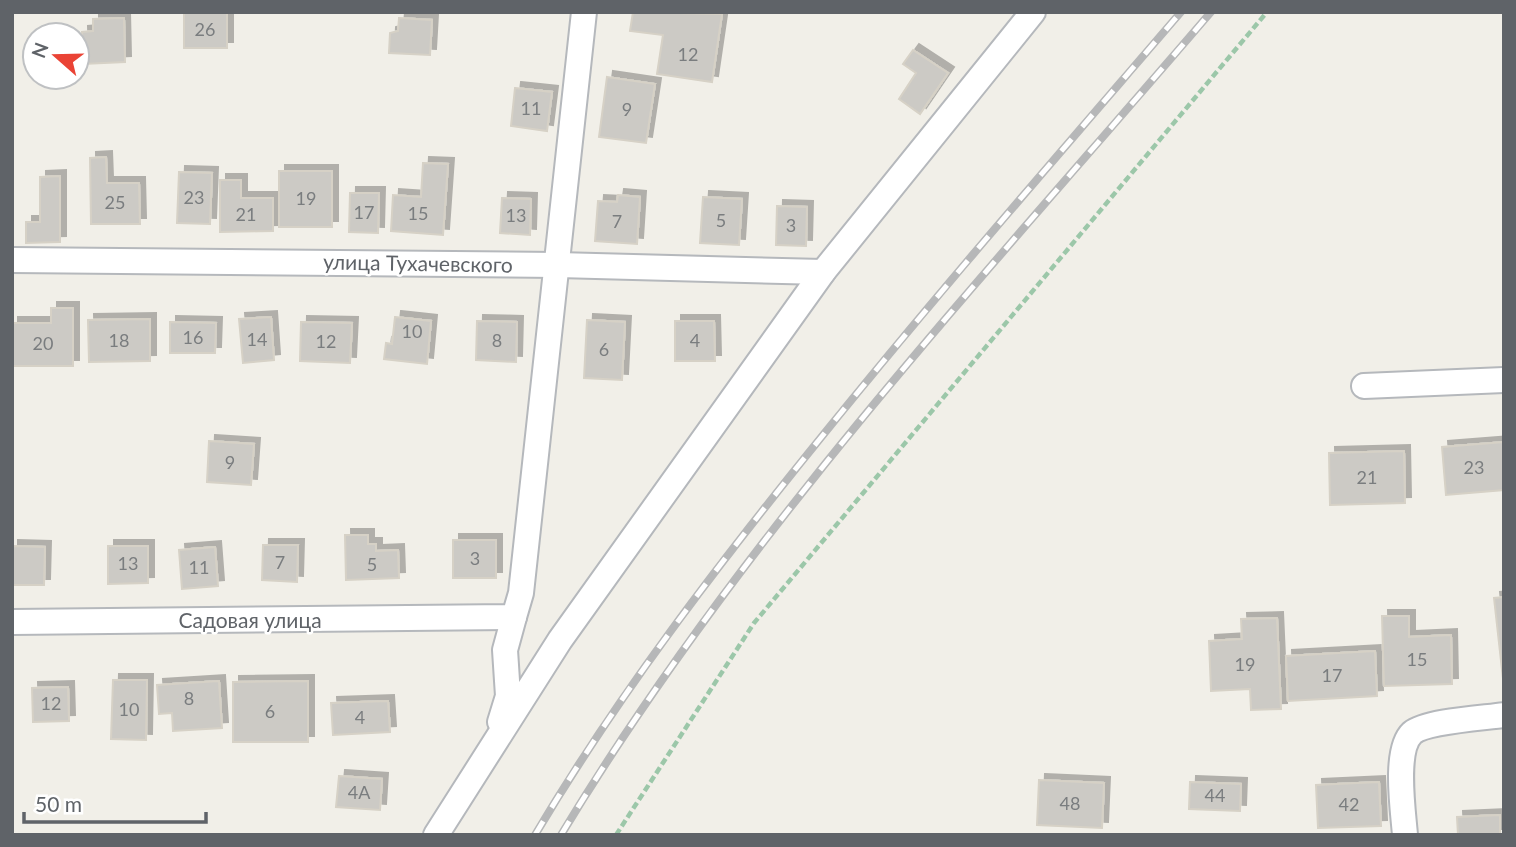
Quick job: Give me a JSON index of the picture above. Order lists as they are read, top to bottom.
{
  "streets": {
    "street": ["улица Тухачевского", "Садовая улица"]
  },
  "house_numbers": [
    "26",
    "12",
    "11",
    "9",
    "23",
    "19",
    "25",
    "17",
    "15",
    "21",
    "13",
    "5",
    "7",
    "3",
    "10",
    "16",
    "14",
    "18",
    "8",
    "4",
    "12",
    "20",
    "6",
    "9",
    "23",
    "21",
    "3",
    "7",
    "13",
    "5",
    "11",
    "15",
    "19",
    "17",
    "8",
    "12",
    "10",
    "6",
    "4",
    "4А",
    "44",
    "48",
    "42"
  ],
  "scale_bar": "50 m",
  "north": "left"
}
